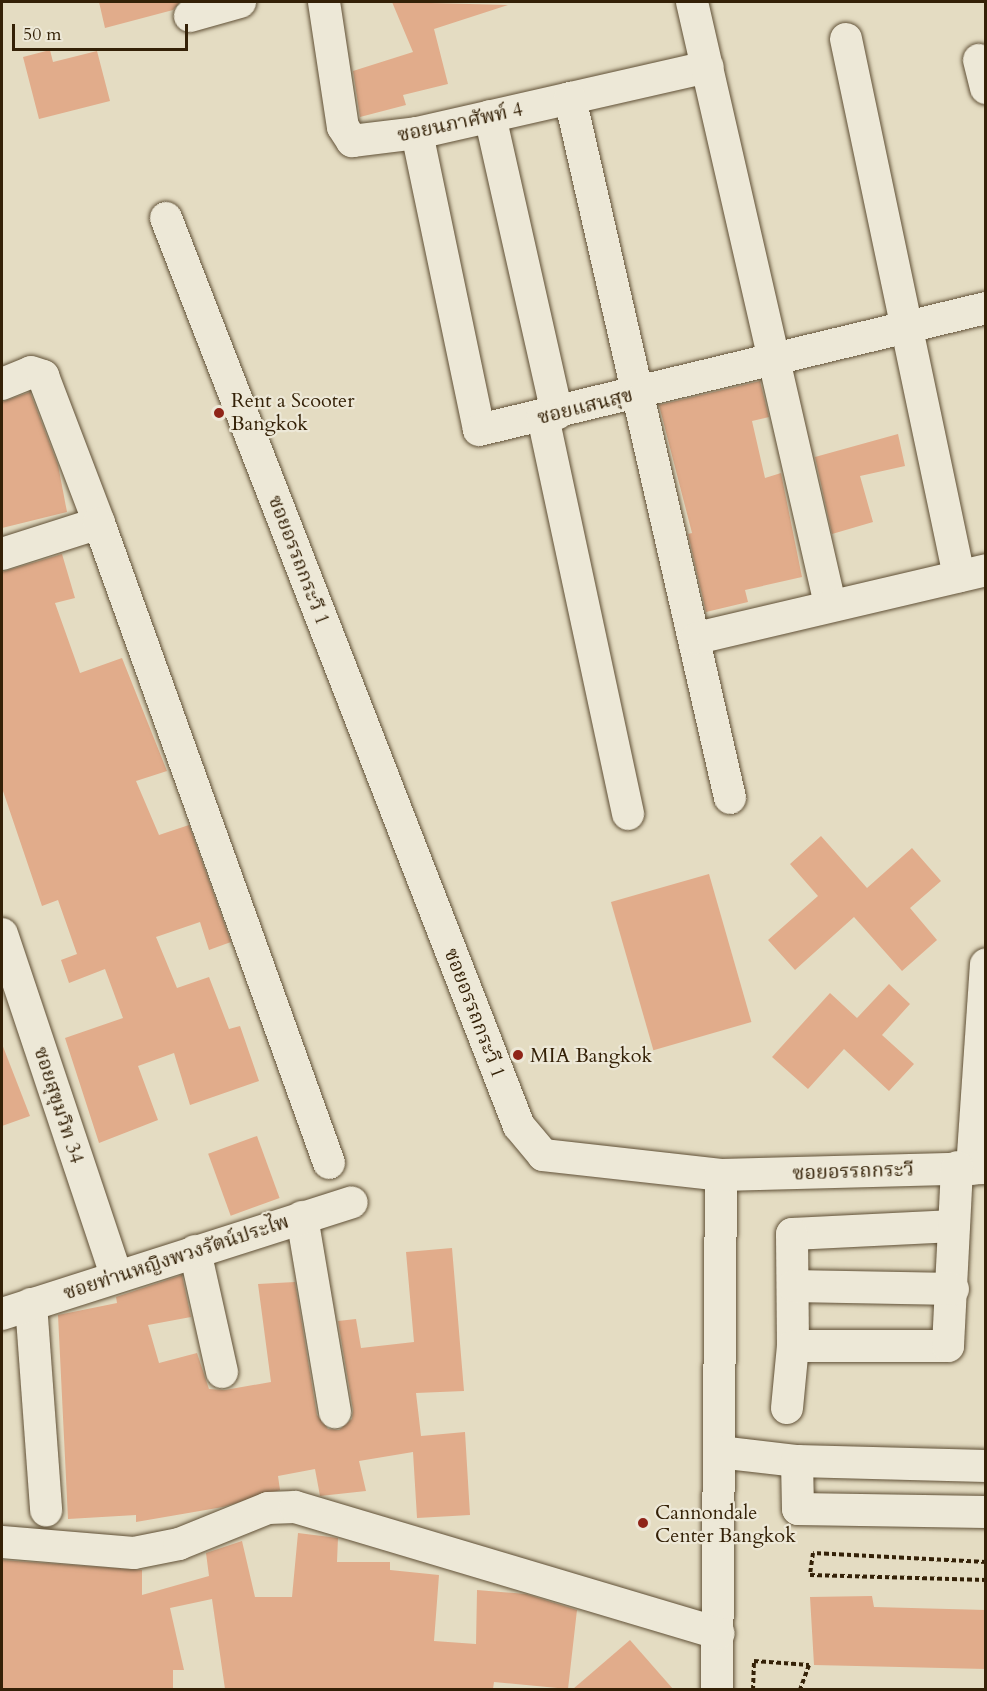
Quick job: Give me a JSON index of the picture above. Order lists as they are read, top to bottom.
{
  "streets": {
    "street": [
      "ซอยนภาศัพท์ 4",
      "ซอยแสนสุข",
      "ซอยอรรถกระวี 1",
      "ซอยสุขุมวิท 34",
      "ซอยอรรถกระวี",
      "ซอยท่านหญิงพวงรัตน์ประไพ"
    ]
  },
  "crossings": [
    ["ซอยนภาศัพท์ 4", "ซอยแสนสุข"],
    ["ซอยอรรถกระวี 1", "ซอยอรรถกระวี"],
    ["ซอยสุขุมวิท 34", "ซอยท่านหญิงพวงรัตน์ประไพ"]
  ],
  "places": ["Rent a Scooter Bangkok", "MIA Bangkok", "Cannondale Center Bangkok"],
  "scale_bar": "50 m"
}
